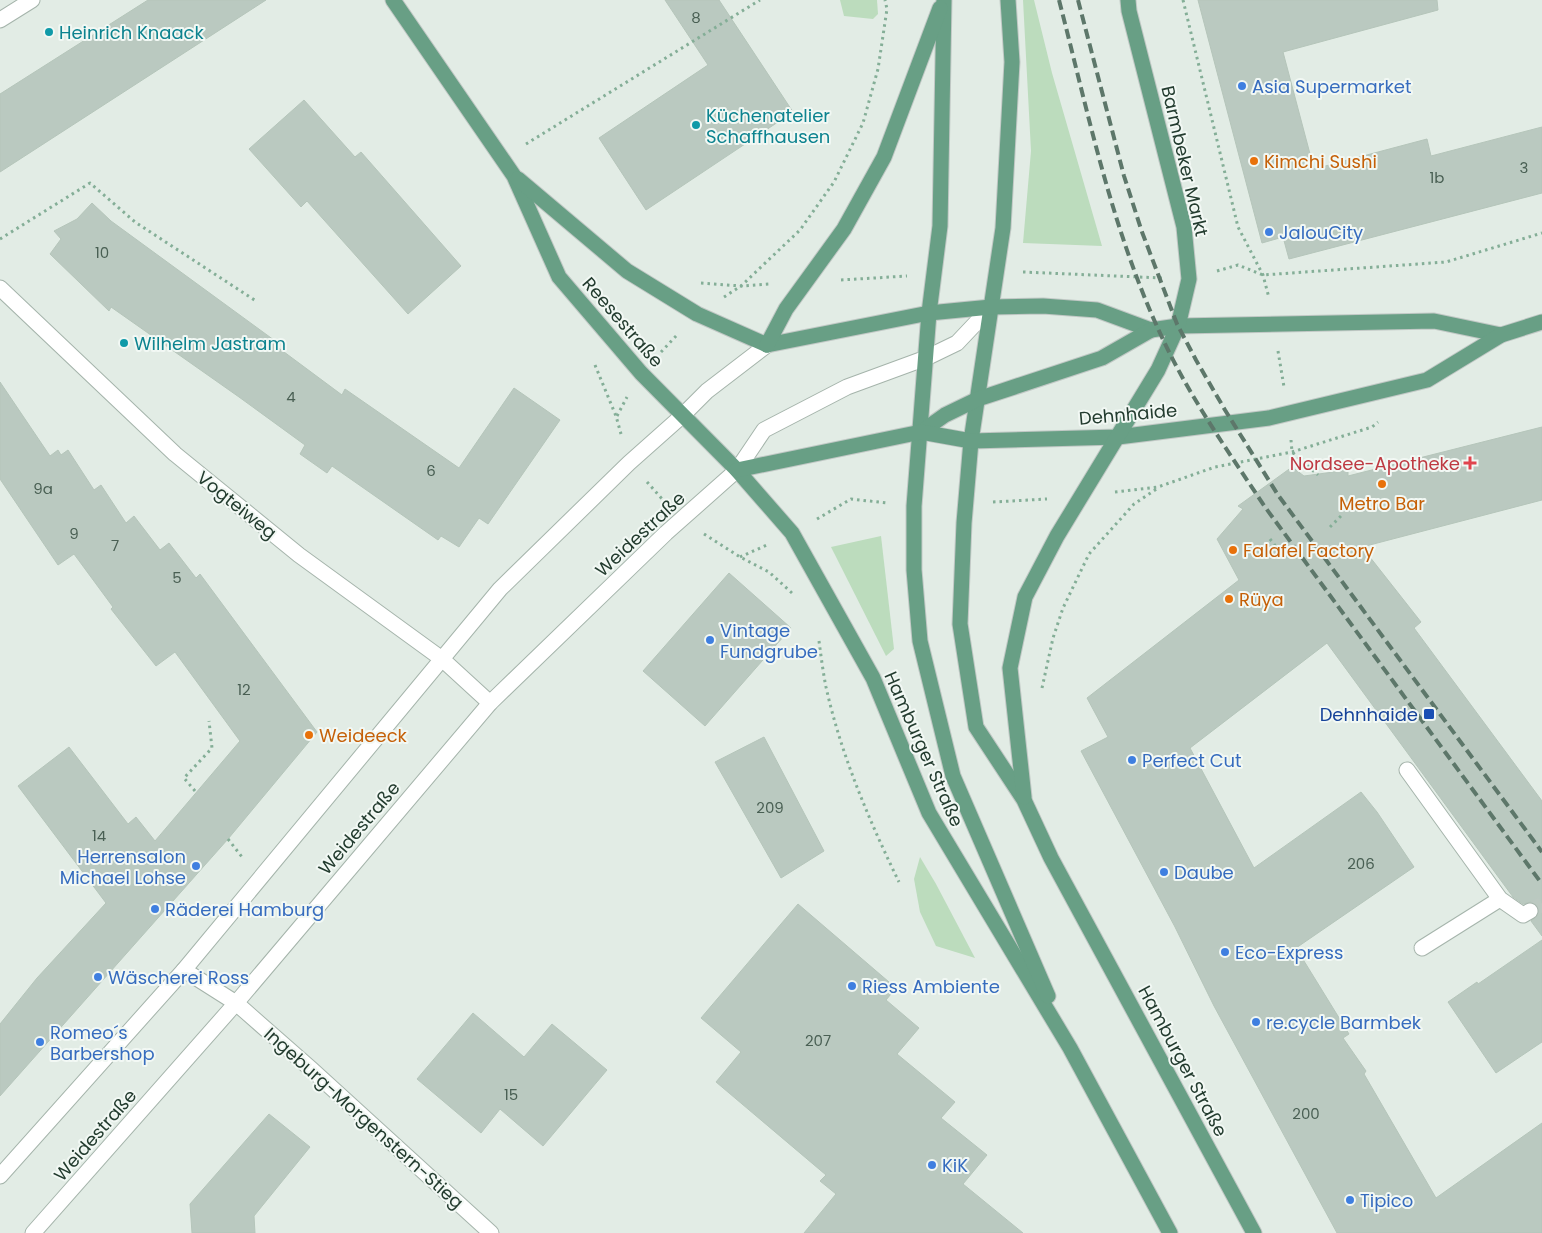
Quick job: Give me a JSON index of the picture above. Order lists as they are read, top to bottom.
{
  "streets": {
    "main road": [
      "Barmbeker Markt",
      "Reesestraße",
      "Dehnhaide",
      "Hamburger Straße"
    ],
    "street": ["Vogteiweg", "Weidestraße", "Ingeburg-Morgenstern-Stieg"]
  },
  "crossings": [
    ["Barmbeker Markt", "Dehnhaide"],
    ["Barmbeker Markt", "Hamburger Straße"],
    ["Reesestraße", "Weidestraße"],
    ["Reesestraße", "Hamburger Straße"],
    ["Dehnhaide", "Weidestraße"],
    ["Dehnhaide", "Hamburger Straße"],
    ["Vogteiweg", "Weidestraße"],
    ["Weidestraße", "Hamburger Straße"],
    ["Weidestraße", "Ingeburg-Morgenstern-Stieg"]
  ],
  "places": {
    "other": [
      "Heinrich Knaack",
      "Asia Supermarket",
      "Küchenatelier Schaffhausen",
      "Kimchi Sushi",
      "JalouCity",
      "Wilhelm Jastram",
      "Metro Bar",
      "Falafel Factory",
      "Rüya",
      "Vintage Fundgrube",
      "Weideeck",
      "Perfect Cut",
      "Herrensalon Michael Lohse",
      "Daube",
      "Räderei Hamburg",
      "Eco-Express",
      "Wäscherei Ross",
      "Riess Ambiente",
      "re.cycle Barmbek",
      "Romeo´s Barbershop",
      "KiK",
      "Tipico"
    ],
    "health": ["Nordsee-Apotheke"],
    "transit": ["Dehnhaide"]
  },
  "house_numbers": [
    "8",
    "3",
    "1b",
    "10",
    "4",
    "6",
    "9a",
    "9",
    "7",
    "5",
    "12",
    "209",
    "14",
    "206",
    "207",
    "15",
    "200"
  ]
}
